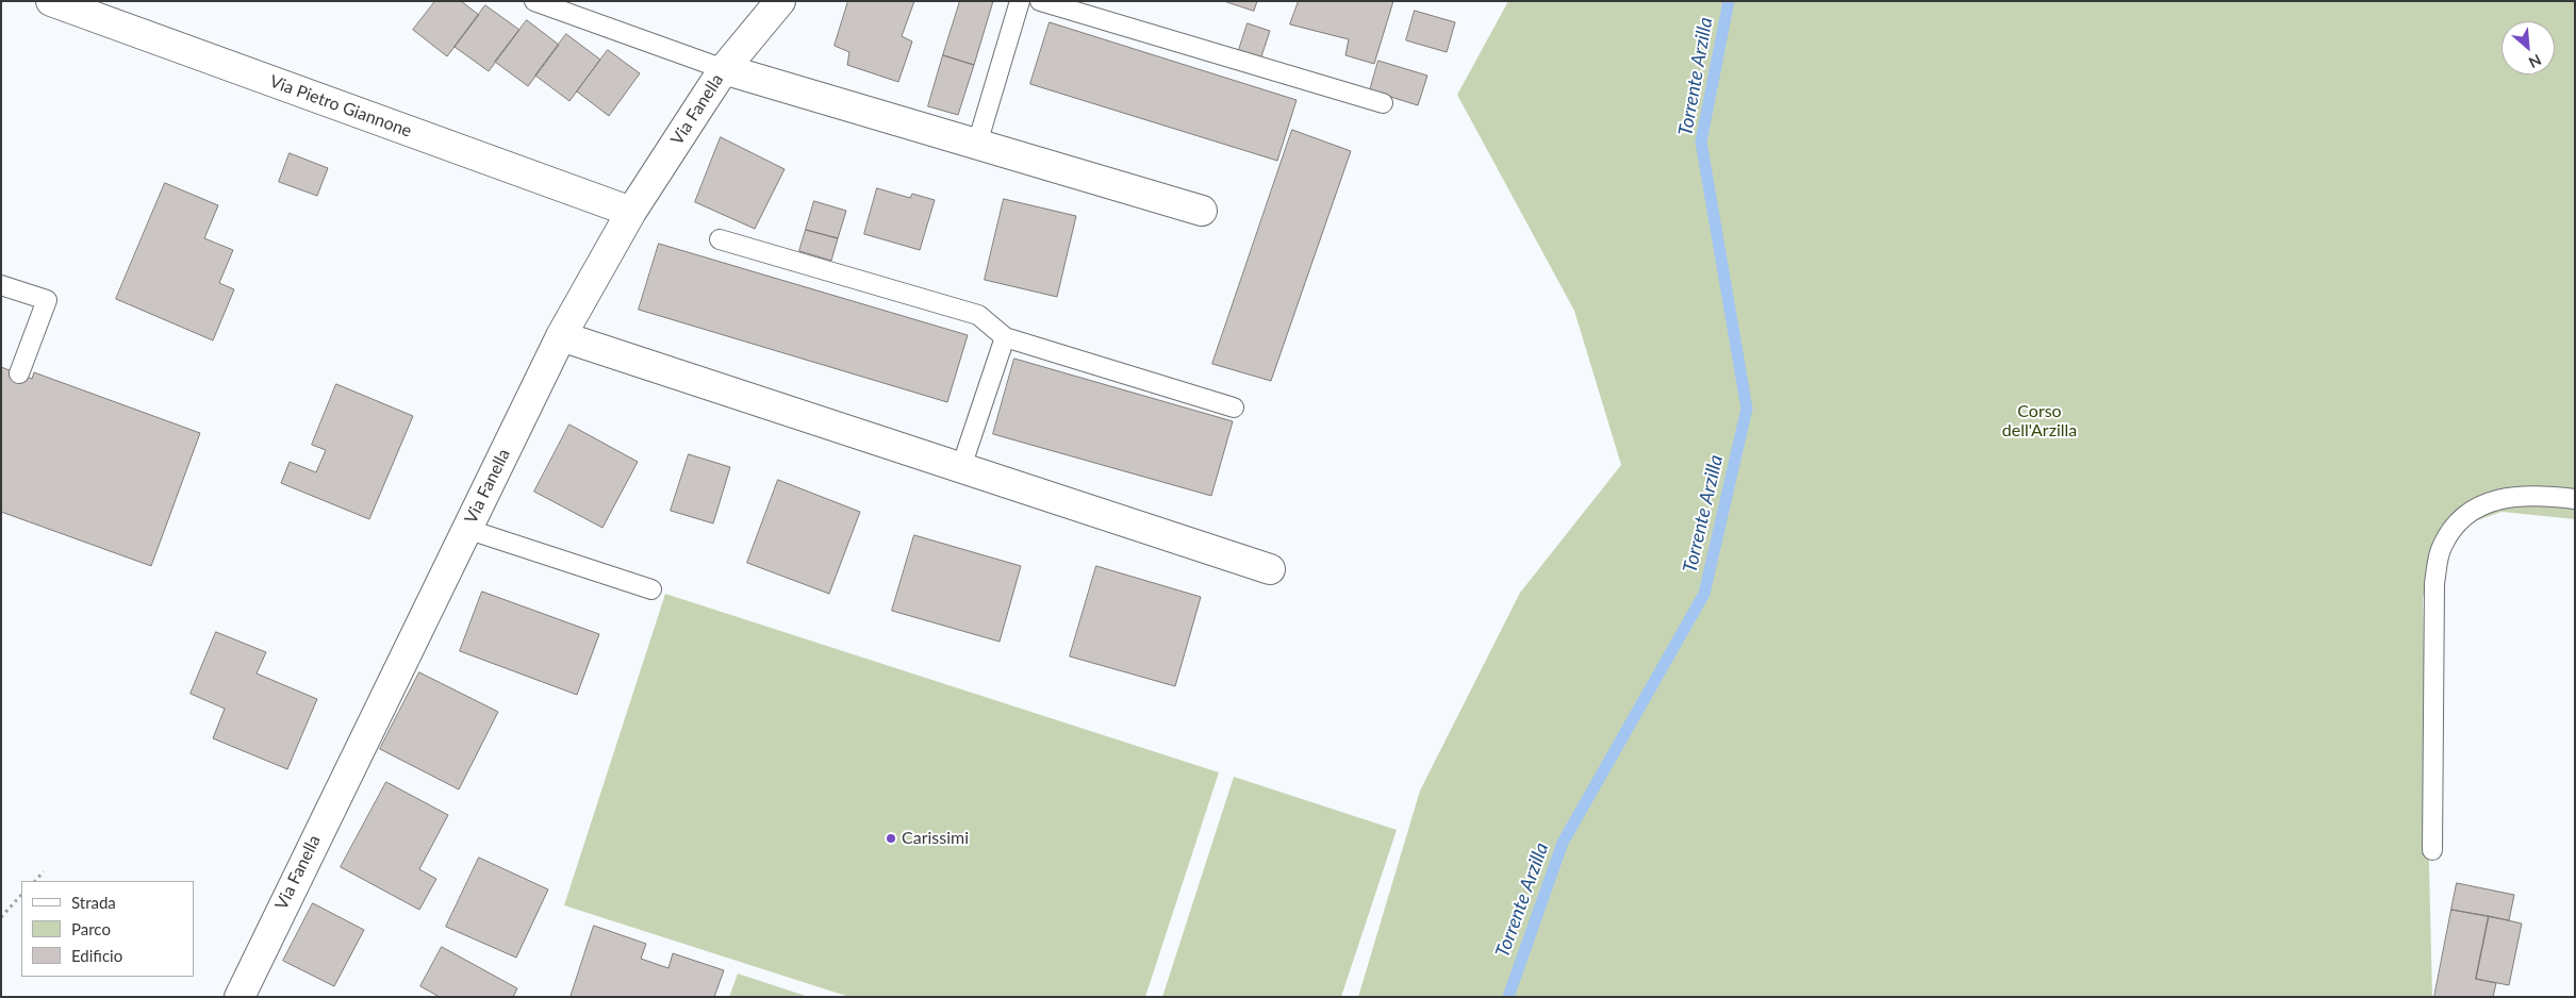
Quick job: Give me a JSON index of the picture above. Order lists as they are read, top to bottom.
{
  "streets": {
    "street": ["Via Pietro Giannone", "Via Fanella"]
  },
  "crossings": [
    ["Via Pietro Giannone", "Via Fanella"]
  ],
  "water": ["Torrente Arzilla"],
  "parks": ["Corso dell'Arzilla"],
  "places": ["Carissimi"],
  "legend": ["Strada", "Parco", "Edificio"],
  "north": "bottom right"
}
